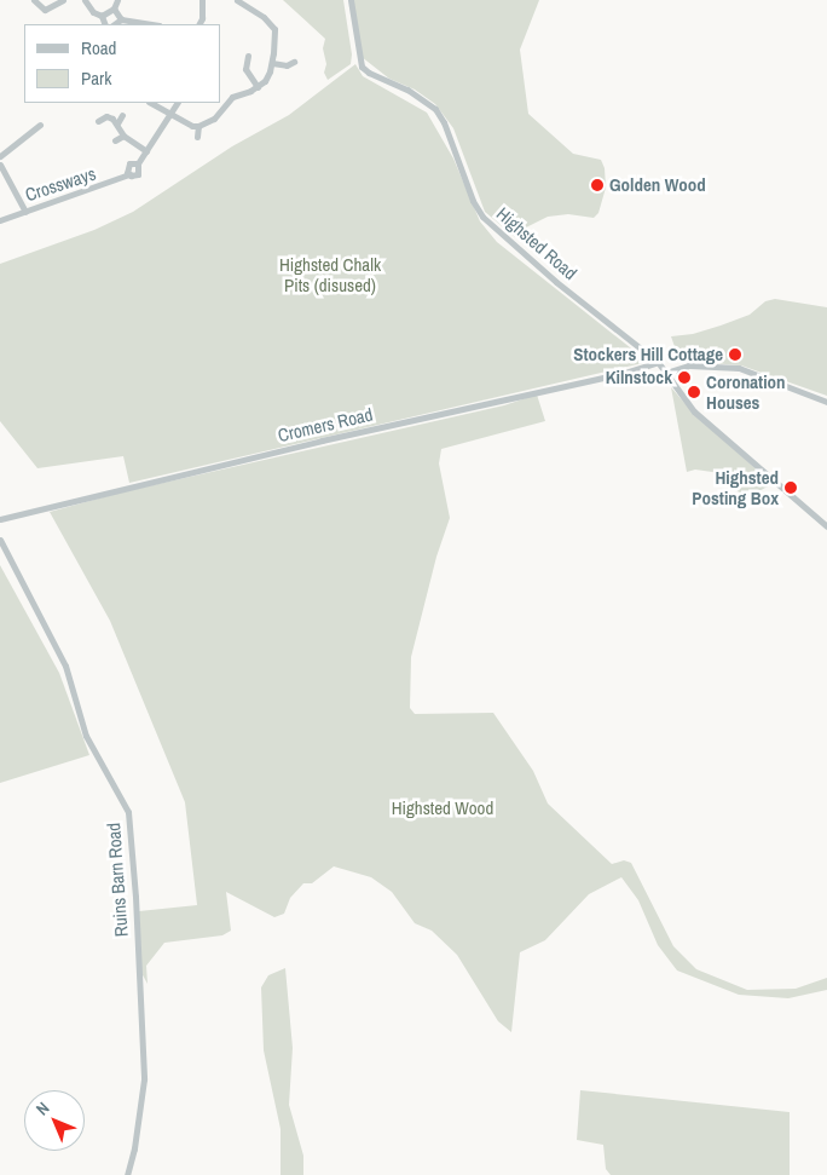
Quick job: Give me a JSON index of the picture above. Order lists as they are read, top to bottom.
{
  "streets": {
    "street": [
      "Crossways",
      "Highsted Road",
      "Cromers Road",
      "Ruins Barn Road"
    ]
  },
  "crossings": [
    ["Highsted Road", "Cromers Road"]
  ],
  "parks": ["Highsted Chalk Pits (disused)", "Highsted Wood"],
  "places": [
    "Golden Wood",
    "Stockers Hill Cottage",
    "Kilnstock",
    "Coronation Houses",
    "Highsted Posting Box"
  ],
  "legend": ["Road", "Park"],
  "north": "top left"
}
